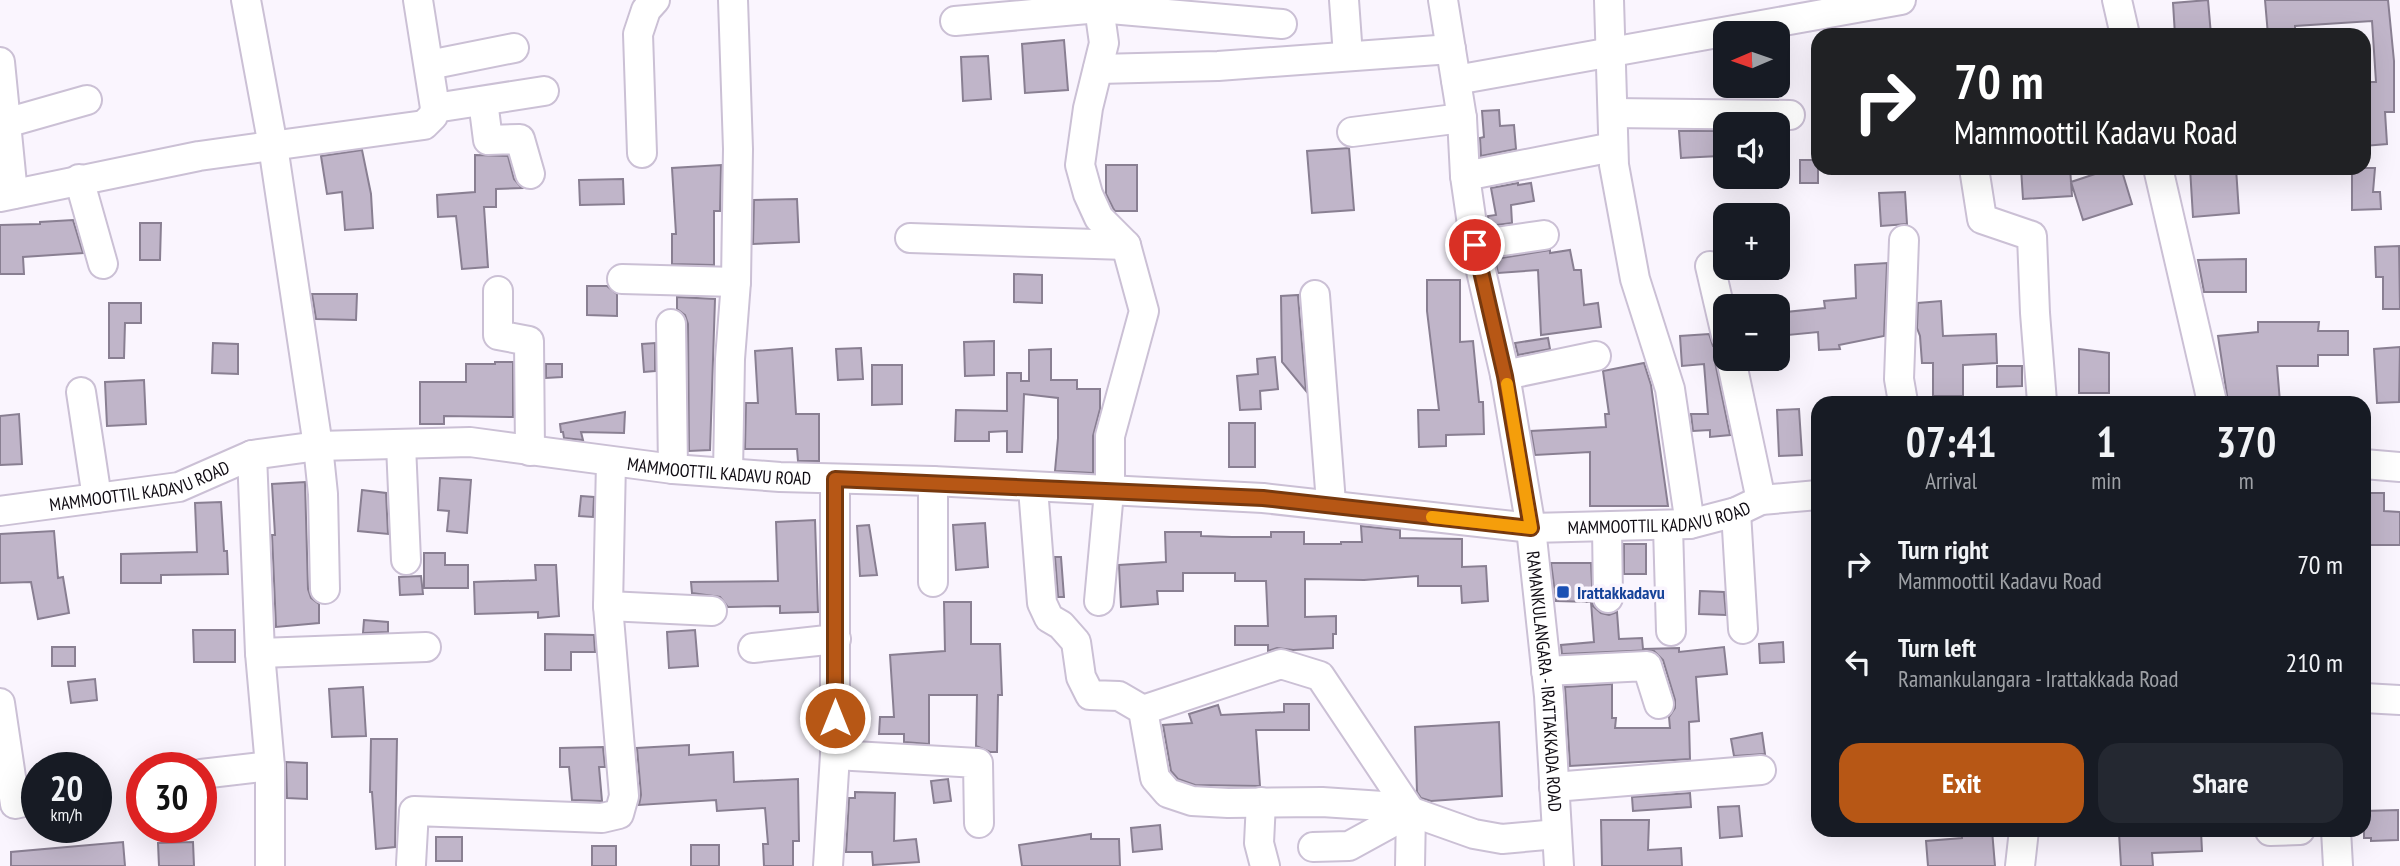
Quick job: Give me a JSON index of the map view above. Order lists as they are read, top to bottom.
{
  "streets": {
    "street": ["MAMMOOTTIL KADAVU ROAD", "RAMANKULANGARA - IRATTAKKADA ROAD"]
  },
  "crossings": [
    ["MAMMOOTTIL KADAVU ROAD", "RAMANKULANGARA - IRATTAKKADA ROAD"]
  ],
  "places": {
    "transit": ["Irattakkadavu"]
  },
  "north": "left",
  "page": {
    "map_buttons": ["+", "−"],
    "turn": ["70 m", "Mammoottil Kadavu Road"],
    "eta": [
      "07:41",
      "Arrival",
      "1",
      "min",
      "370",
      "m"
    ],
    "list": [
      {
        "name": "Turn right",
        "note": "Mammoottil Kadavu Road",
        "value": "70 m"
      },
      {
        "name": "Turn left",
        "note": "Ramankulangara - Irattakkada Road",
        "value": "210 m"
      }
    ],
    "buttons": ["Exit", "Share"],
    "speed": "20 km/h",
    "limit": "30"
  }
}
